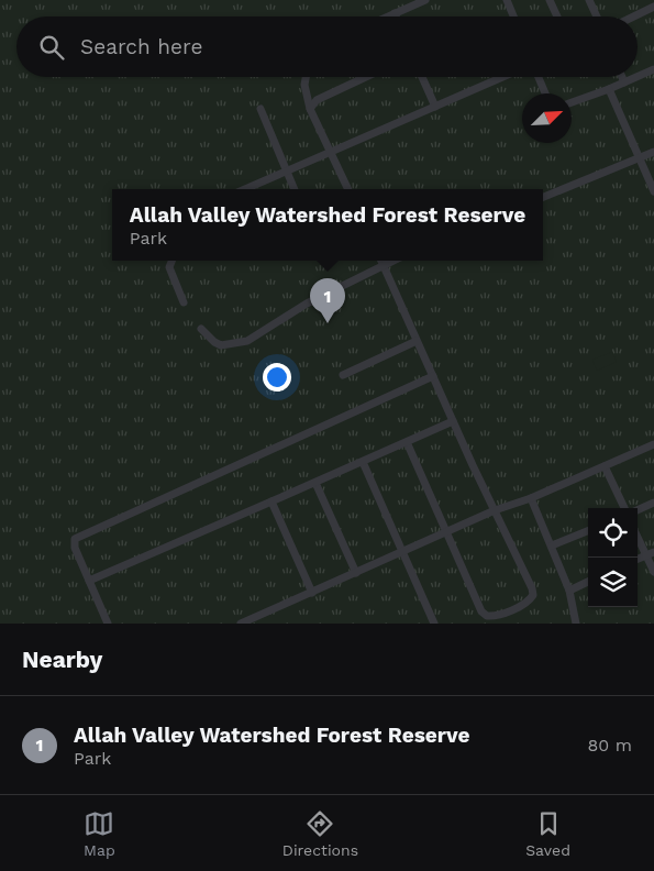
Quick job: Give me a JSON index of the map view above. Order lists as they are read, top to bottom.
{
  "north": "top right",
  "page": {
    "search": "Search here",
    "popup": ["Allah Valley Watershed Forest Reserve", "Park"],
    "pins": "1",
    "heading": "Nearby",
    "list": [
      {
        "mark": "1",
        "name": "Allah Valley Watershed Forest Reserve",
        "note": "Park",
        "value": "80 m"
      }
    ],
    "nav": ["Map", "Directions", "Saved"]
  }
}
